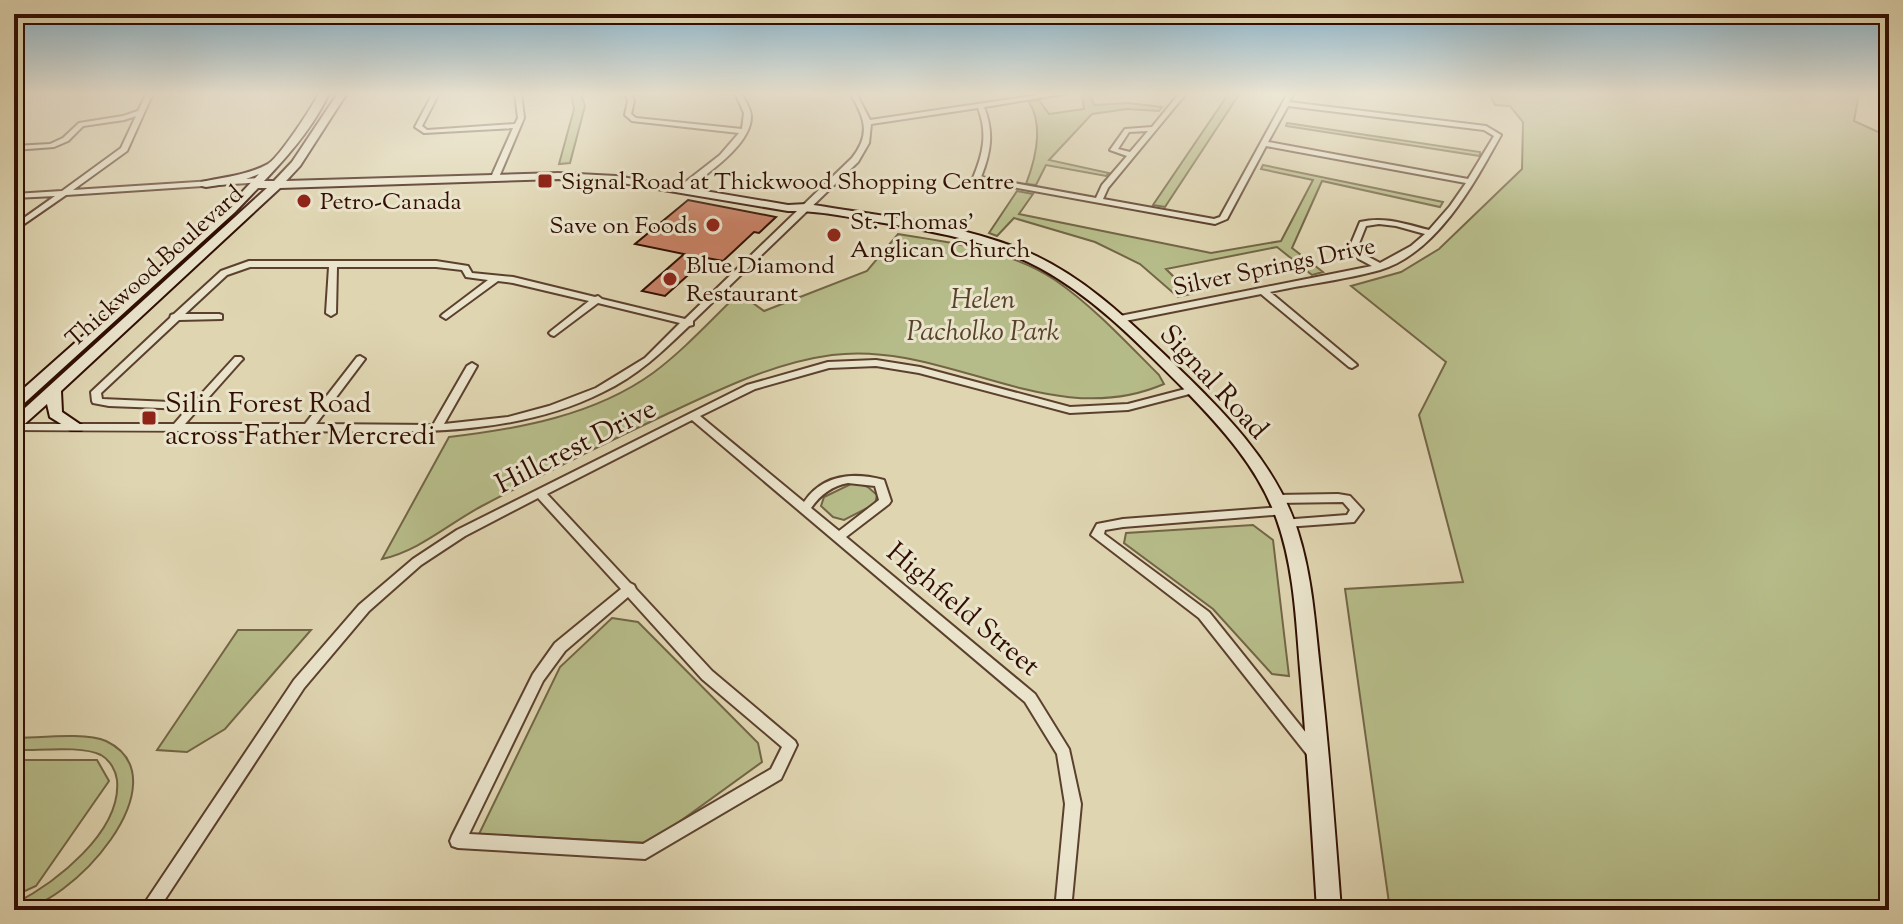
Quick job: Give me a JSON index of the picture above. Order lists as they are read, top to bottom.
{
  "streets": {
    "main road": ["Thickwood Boulevard", "Signal Road"],
    "street": ["Silver Springs Drive", "Hillcrest Drive", "Highfield Street"]
  },
  "crossings": [
    ["Thickwood Boulevard", "Signal Road"],
    ["Silver Springs Drive", "Signal Road"],
    ["Signal Road", "Hillcrest Drive"],
    ["Hillcrest Drive", "Highfield Street"]
  ],
  "parks": ["Helen Pacholko Park"],
  "places": {
    "transit": ["Signal Road at Thickwood Shopping Centre", "Silin Forest Road across Father Mercredi"],
    "other": [
      "Petro-Canada",
      "Save on Foods",
      "St. Thomas’ Anglican Church",
      "Blue Diamond Restaurant"
    ]
  }
}
